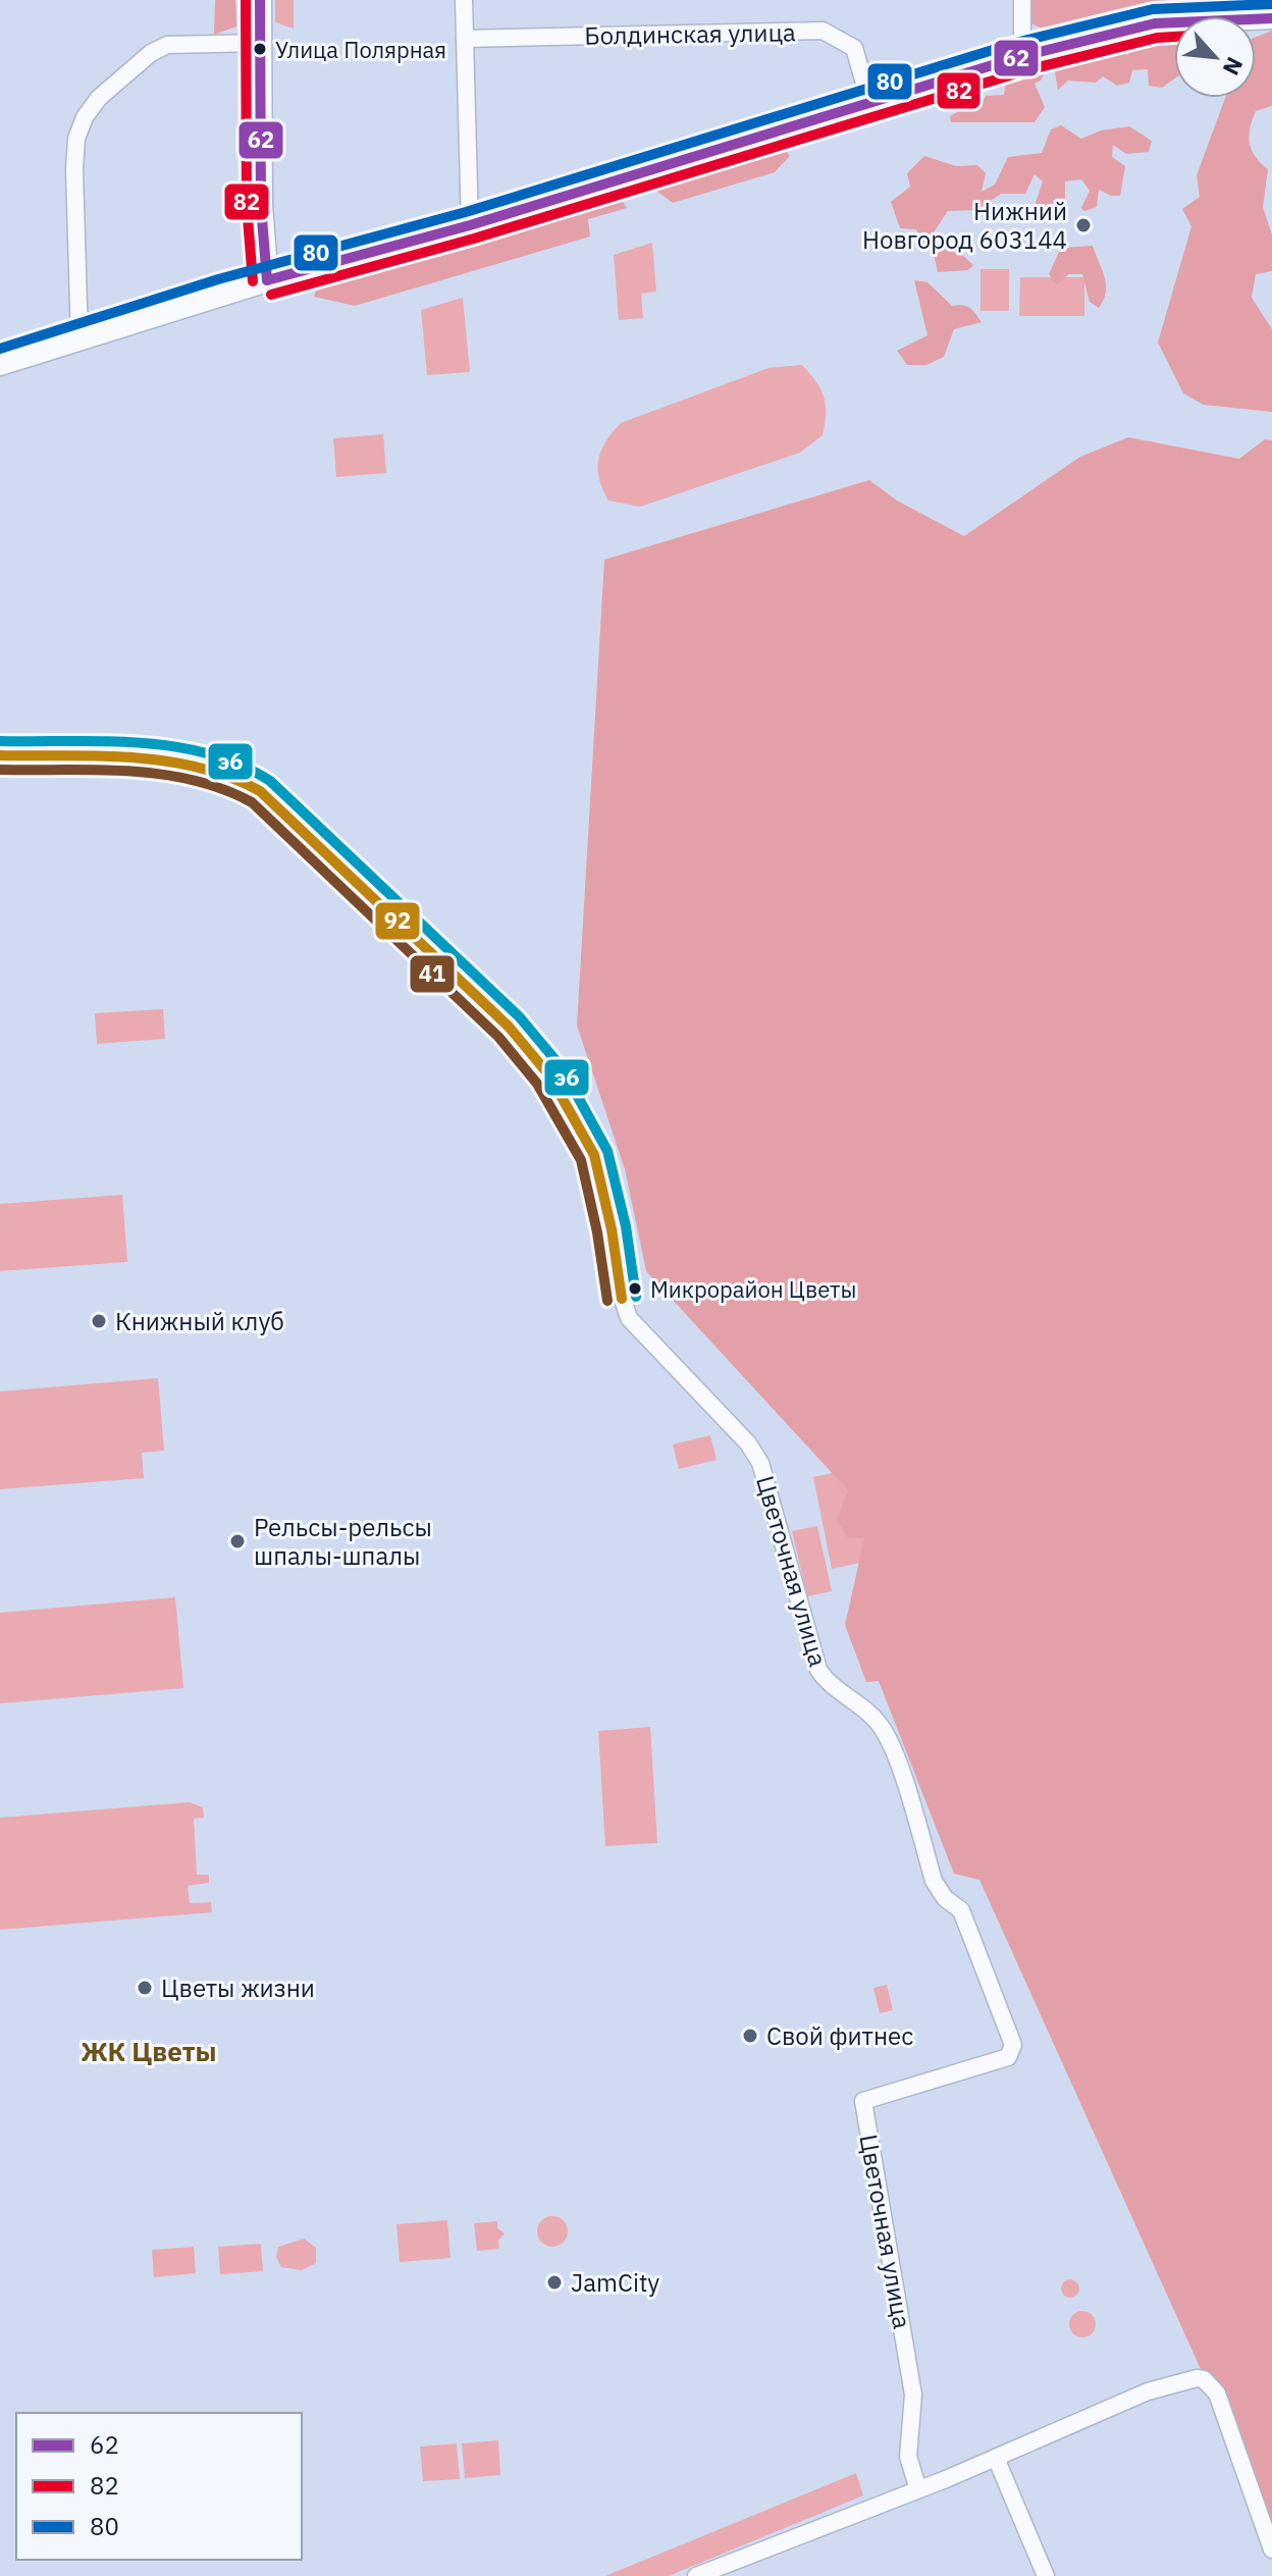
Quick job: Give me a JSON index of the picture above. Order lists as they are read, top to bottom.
{
  "streets": {
    "street": ["Болдинская улица", "Цветочная улица"]
  },
  "districts": ["ЖК Цветы"],
  "places": [
    "Улица Полярная",
    "Нижний Новгород 603144",
    "Микрорайон Цветы",
    "Книжный клуб",
    "Рельсы-рельсы шпалы-шпалы",
    "Цветы жизни",
    "Свой фитнес",
    "JamCity"
  ],
  "lines": [
    "transit line 62",
    "transit line 82",
    "transit line 80",
    "transit line э6",
    "transit line 92",
    "transit line 41"
  ],
  "legend": ["62", "82", "80"],
  "north": "bottom right"
}
